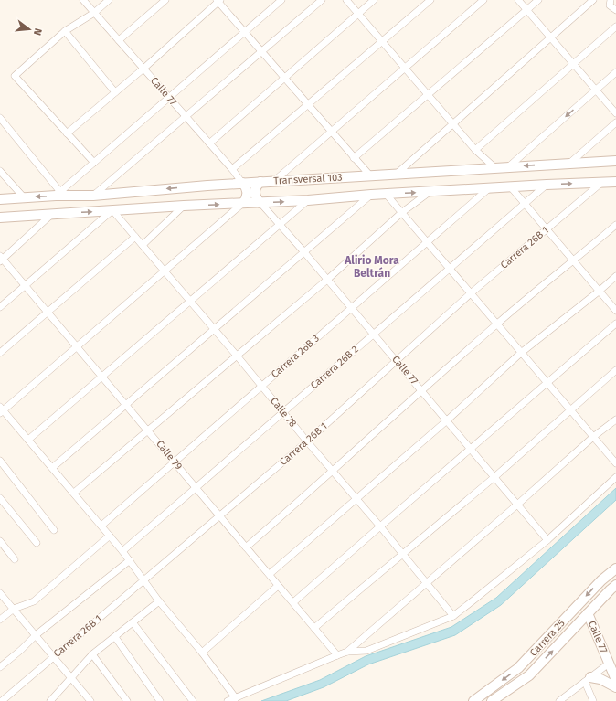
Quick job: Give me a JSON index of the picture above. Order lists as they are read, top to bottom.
{
  "streets": {
    "street": [
      "Calle 77",
      "Transversal 103",
      "Carrera 26B 1",
      "Carrera 26B 3",
      "Carrera 26B 2",
      "Calle 78",
      "Calle 79",
      "Carrera 25"
    ]
  },
  "crossings": [
    ["Calle 77", "Transversal 103"],
    ["Calle 77", "Carrera 26B 1"],
    ["Calle 77", "Carrera 26B 3"],
    ["Calle 77", "Carrera 26B 2"],
    ["Calle 77", "Carrera 25"],
    ["Transversal 103", "Carrera 26B 1"],
    ["Transversal 103", "Carrera 26B 3"],
    ["Transversal 103", "Carrera 26B 2"],
    ["Transversal 103", "Calle 78"],
    ["Carrera 26B 1", "Calle 78"],
    ["Carrera 26B 1", "Calle 79"],
    ["Carrera 26B 3", "Calle 78"],
    ["Carrera 26B 3", "Calle 79"],
    ["Carrera 26B 2", "Calle 78"],
    ["Carrera 26B 2", "Calle 79"]
  ],
  "districts": ["Alirio Mora Beltrán"],
  "north": "right"
}
